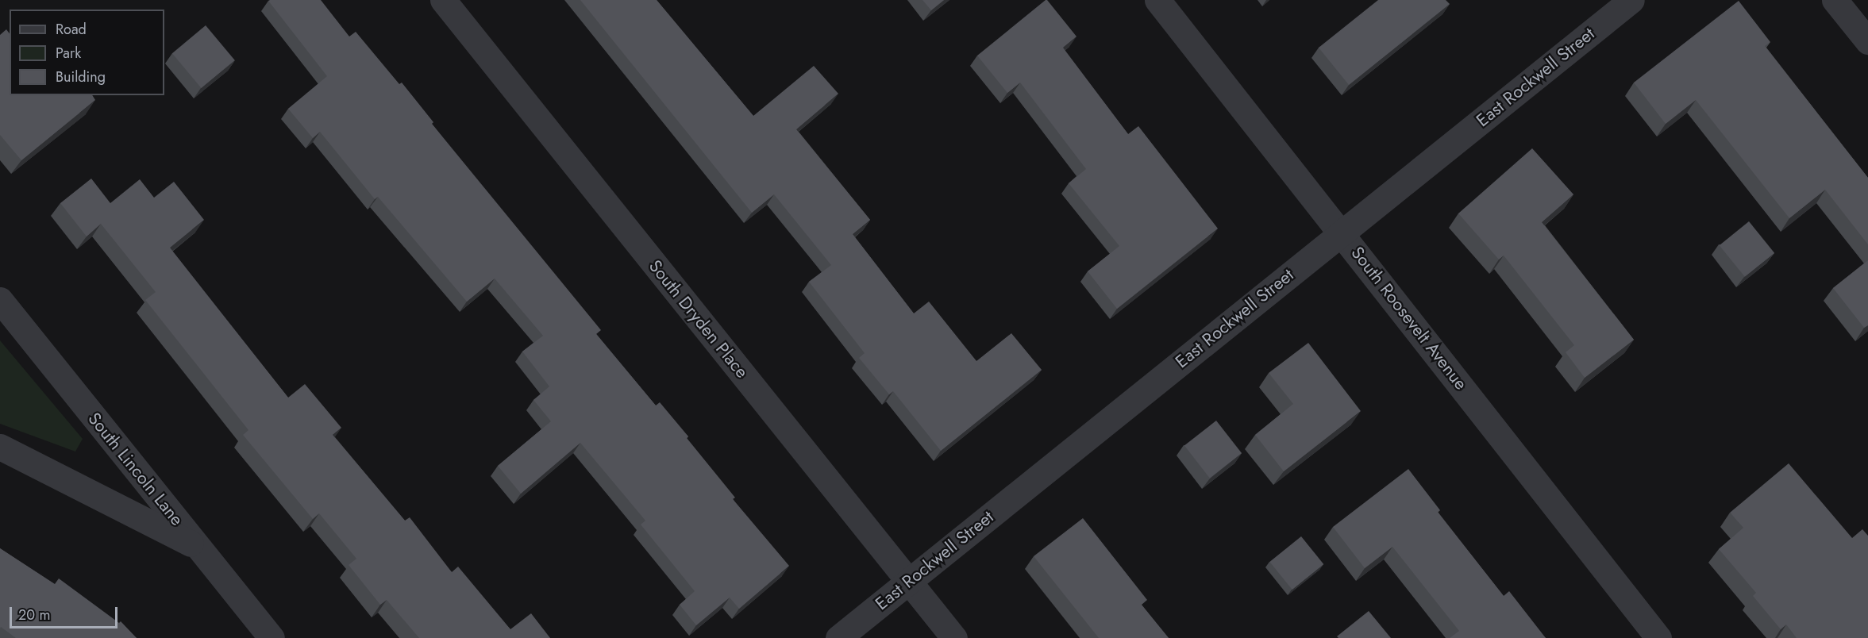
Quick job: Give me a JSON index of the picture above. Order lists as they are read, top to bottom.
{
  "streets": {
    "street": [
      "East Rockwell Street",
      "South Roosevelt Avenue",
      "South Dryden Place",
      "South Lincoln Lane"
    ]
  },
  "crossings": [
    ["East Rockwell Street", "South Roosevelt Avenue"],
    ["East Rockwell Street", "South Dryden Place"]
  ],
  "legend": ["Road", "Park", "Building"],
  "scale_bar": "20 m"
}
